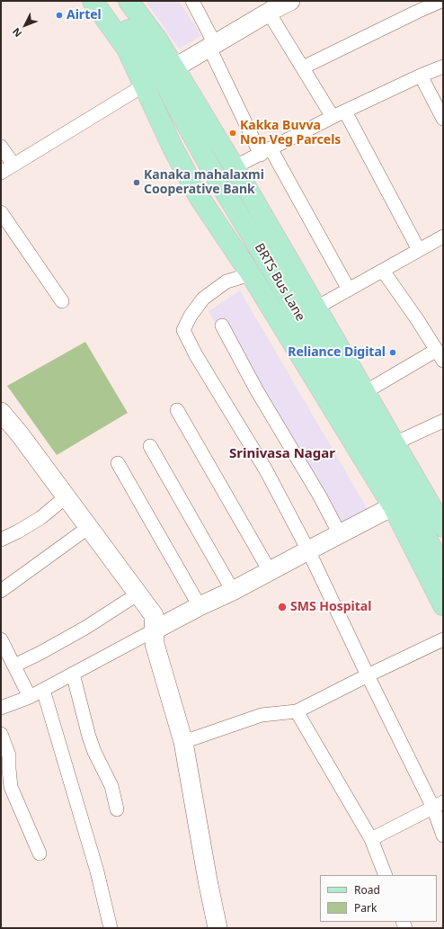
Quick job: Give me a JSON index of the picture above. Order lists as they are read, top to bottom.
{
  "streets": {
    "main road": ["BRTS Bus Lane"]
  },
  "districts": ["Srinivasa Nagar"],
  "places": [
    "Airtel",
    "Kakka Buvva Non Veg Parcels",
    "Kanaka mahalaxmi Cooperative Bank",
    "Reliance Digital",
    "SMS Hospital"
  ],
  "legend": ["Road", "Park"],
  "north": "bottom left"
}
